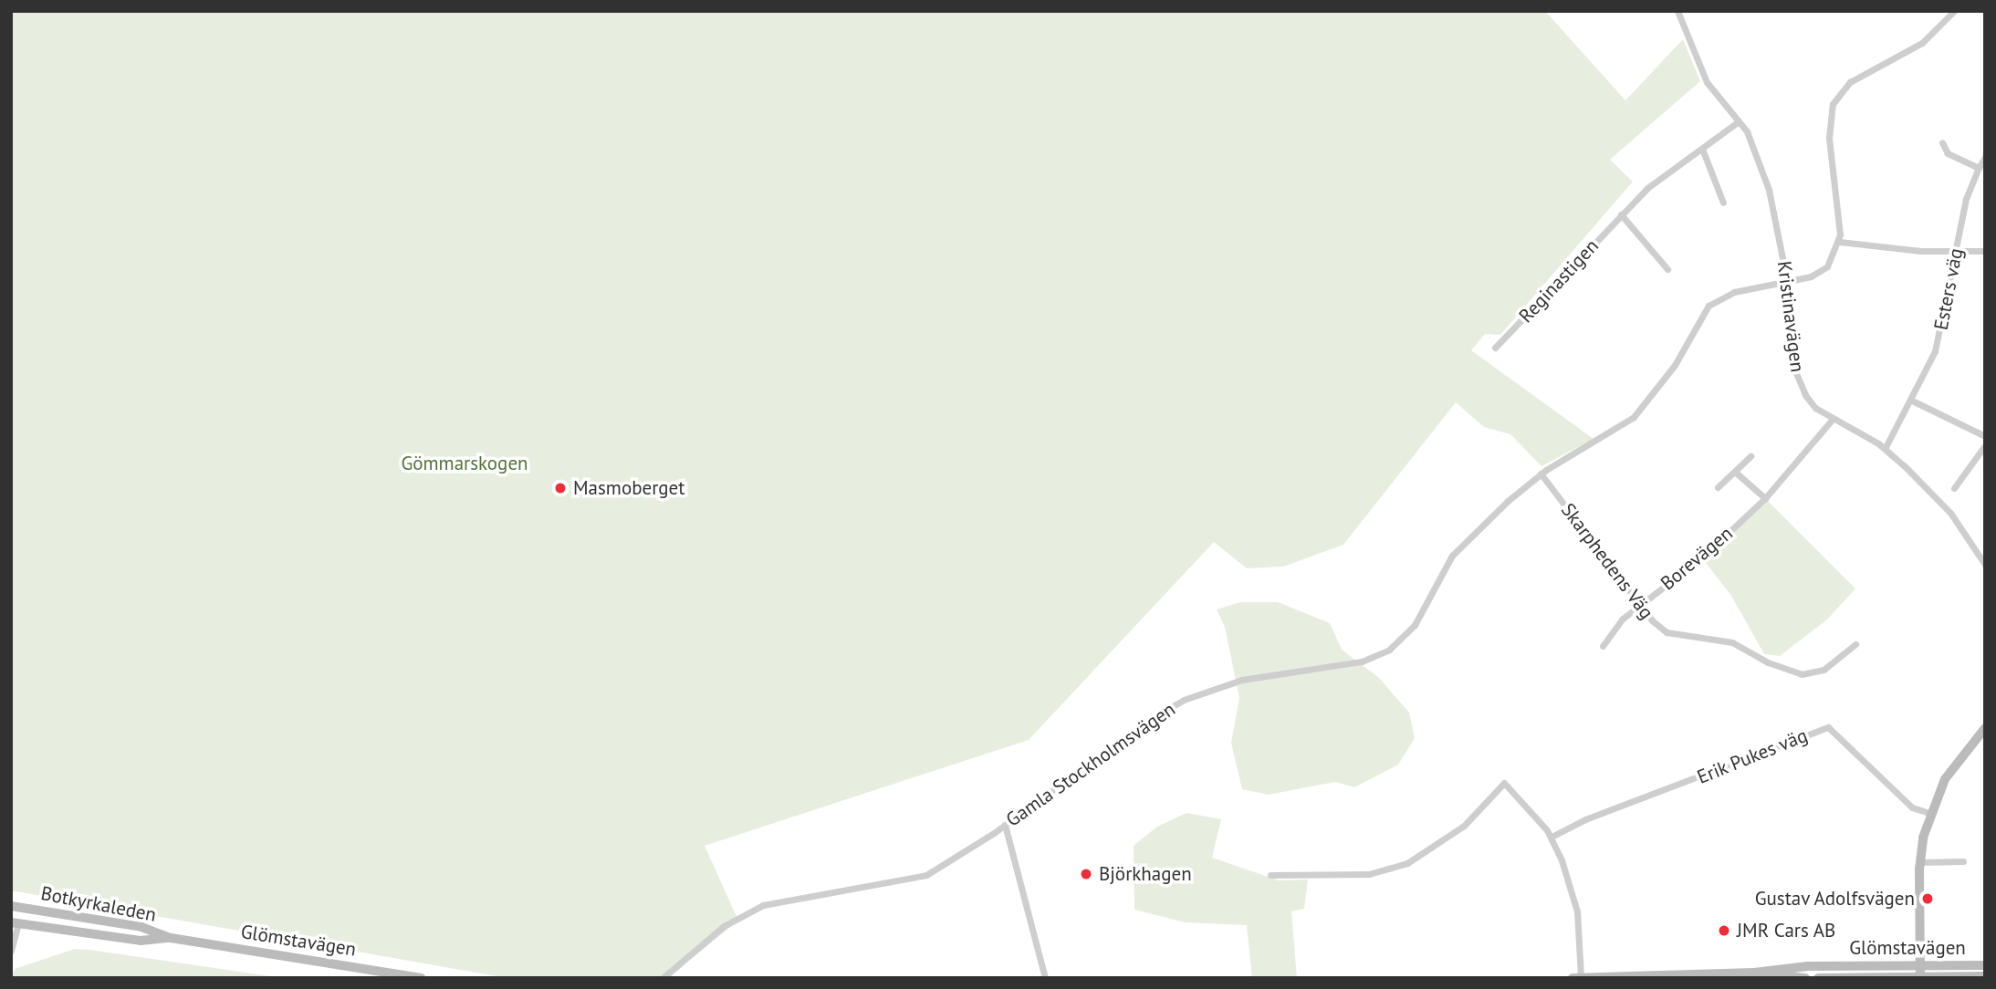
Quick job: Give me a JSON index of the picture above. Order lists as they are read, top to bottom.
{
  "streets": {
    "main road": ["Botkyrkaleden", "Glömstavägen"],
    "street": [
      "Reginastigen",
      "Esters väg",
      "Kristinavägen",
      "Borevägen",
      "Skarphedens Väg",
      "Erik Pukes väg",
      "Gamla Stockholmsvägen"
    ]
  },
  "crossings": [
    ["Reginastigen", "Kristinavägen"],
    ["Esters väg", "Kristinavägen"],
    ["Kristinavägen", "Borevägen"],
    ["Kristinavägen", "Gamla Stockholmsvägen"],
    ["Borevägen", "Skarphedens Väg"],
    ["Skarphedens Väg", "Gamla Stockholmsvägen"],
    ["Botkyrkaleden", "Glömstavägen"]
  ],
  "parks": ["Gömmarskogen"],
  "places": [
    "Masmoberget",
    "Björkhagen",
    "Gustav Adolfsvägen",
    "JMR Cars AB"
  ]
}
